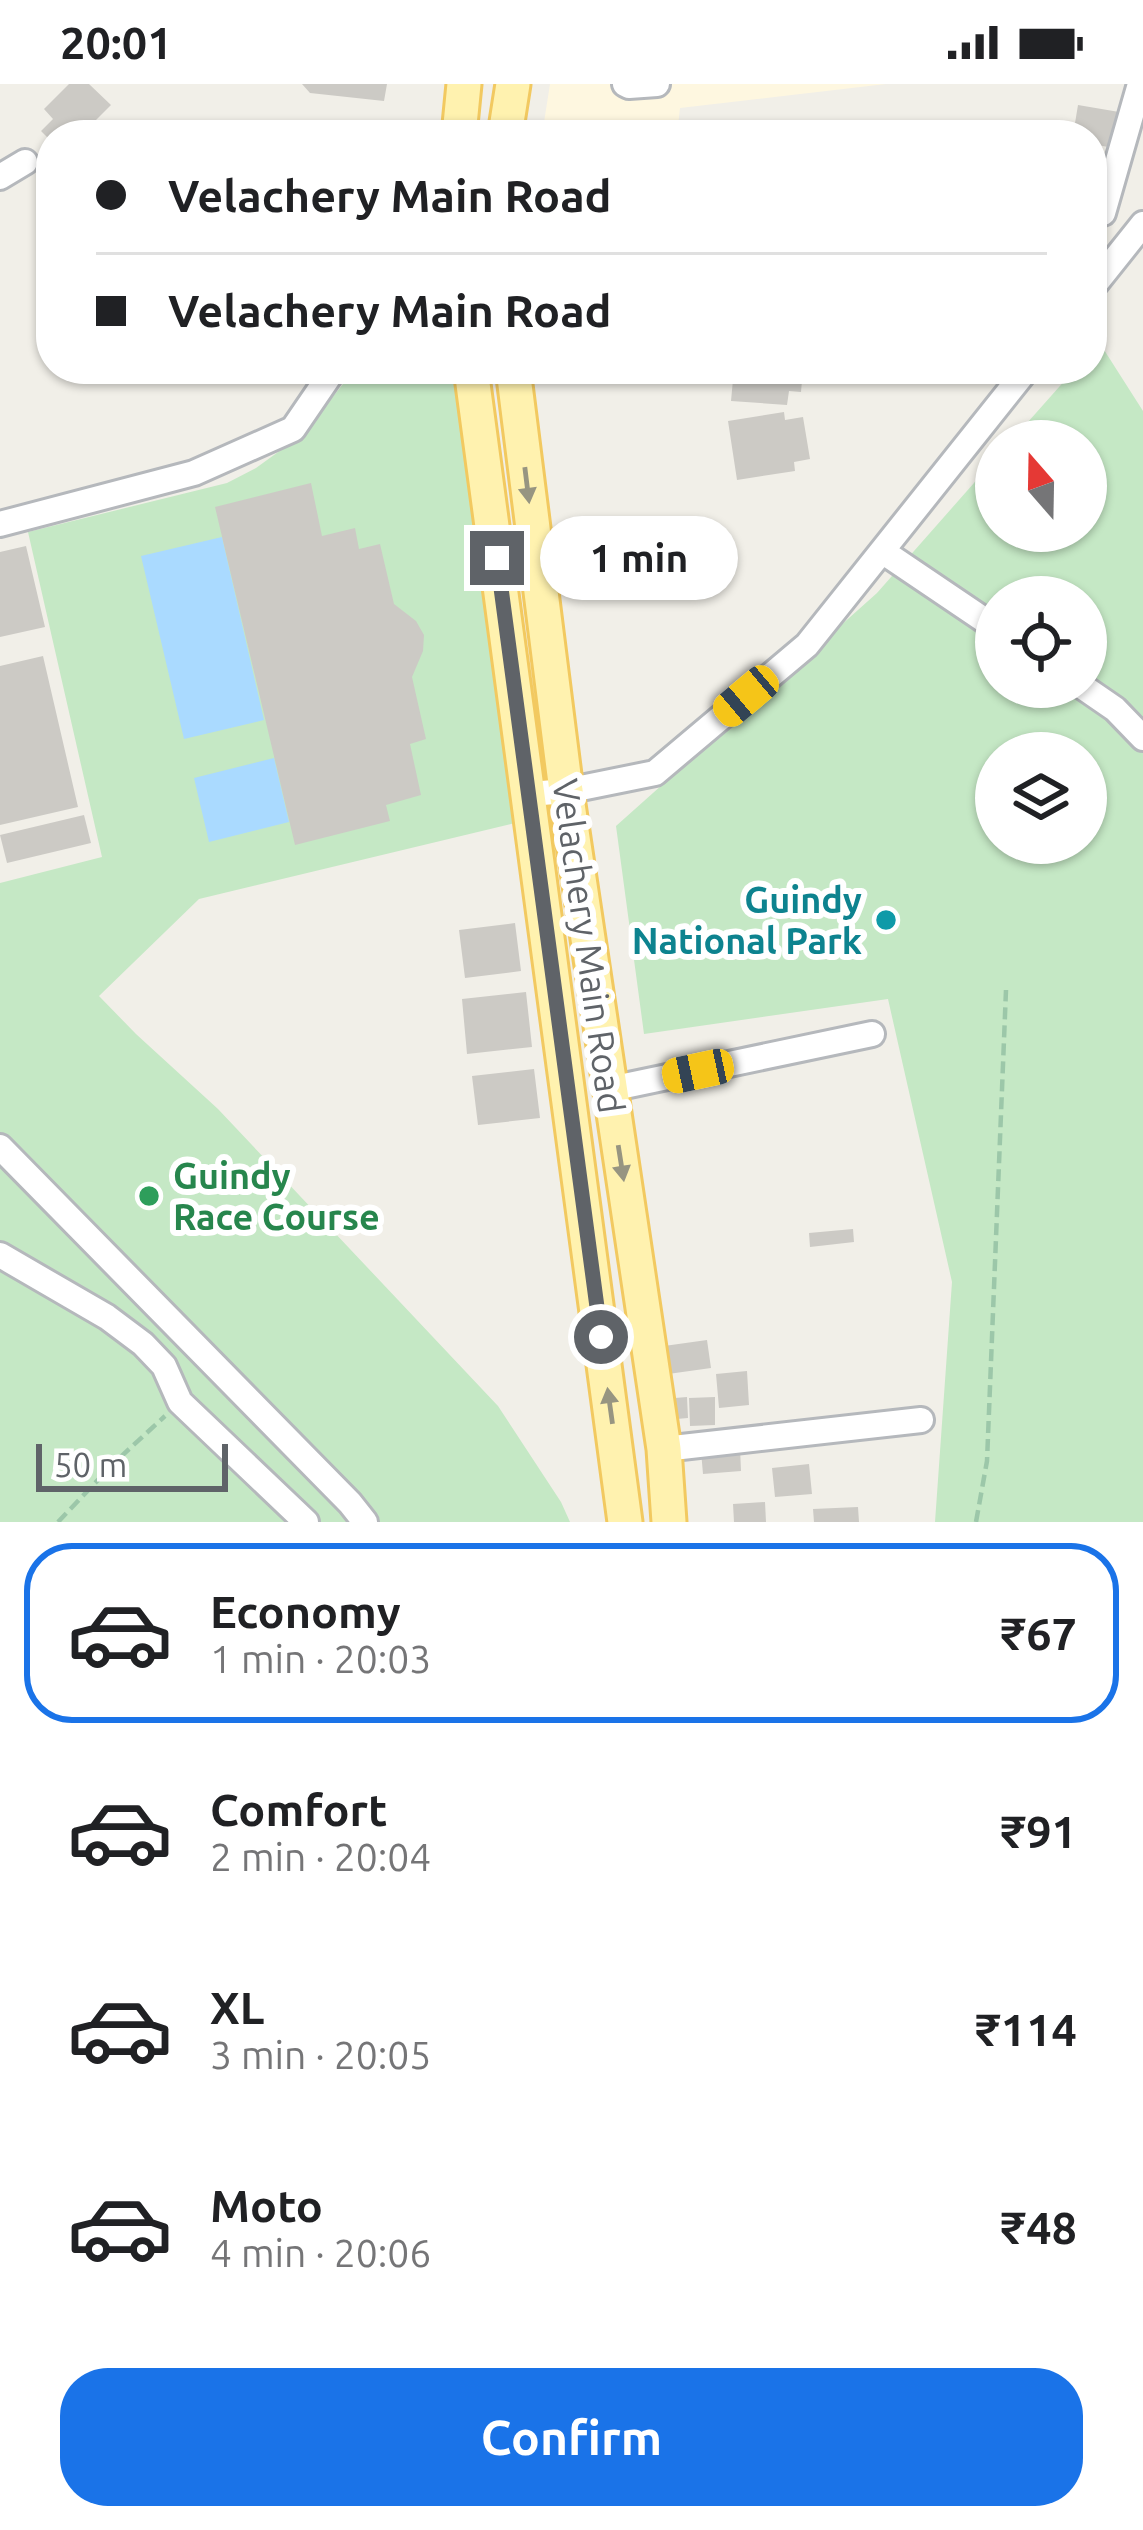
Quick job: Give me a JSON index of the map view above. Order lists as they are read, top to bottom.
{
  "streets": {
    "main road": ["Velachery Main Road"]
  },
  "places": ["Guindy National Park", "Guindy Race Course"],
  "scale_bar": "50 m",
  "north": "top",
  "page": {
    "status": "20:01",
    "banner": ["Velachery Main Road", "Velachery Main Road"],
    "bubble": "1 min",
    "scale": "50 m",
    "list": [
      {
        "name": "Economy",
        "note": "1 min · 20:03",
        "value": "₹67"
      },
      {
        "name": "Comfort",
        "note": "2 min · 20:04",
        "value": "₹91"
      },
      {
        "name": "XL",
        "note": "3 min · 20:05",
        "value": "₹114"
      },
      {
        "name": "Moto",
        "note": "4 min · 20:06",
        "value": "₹48"
      }
    ],
    "buttons": "Confirm"
  }
}
